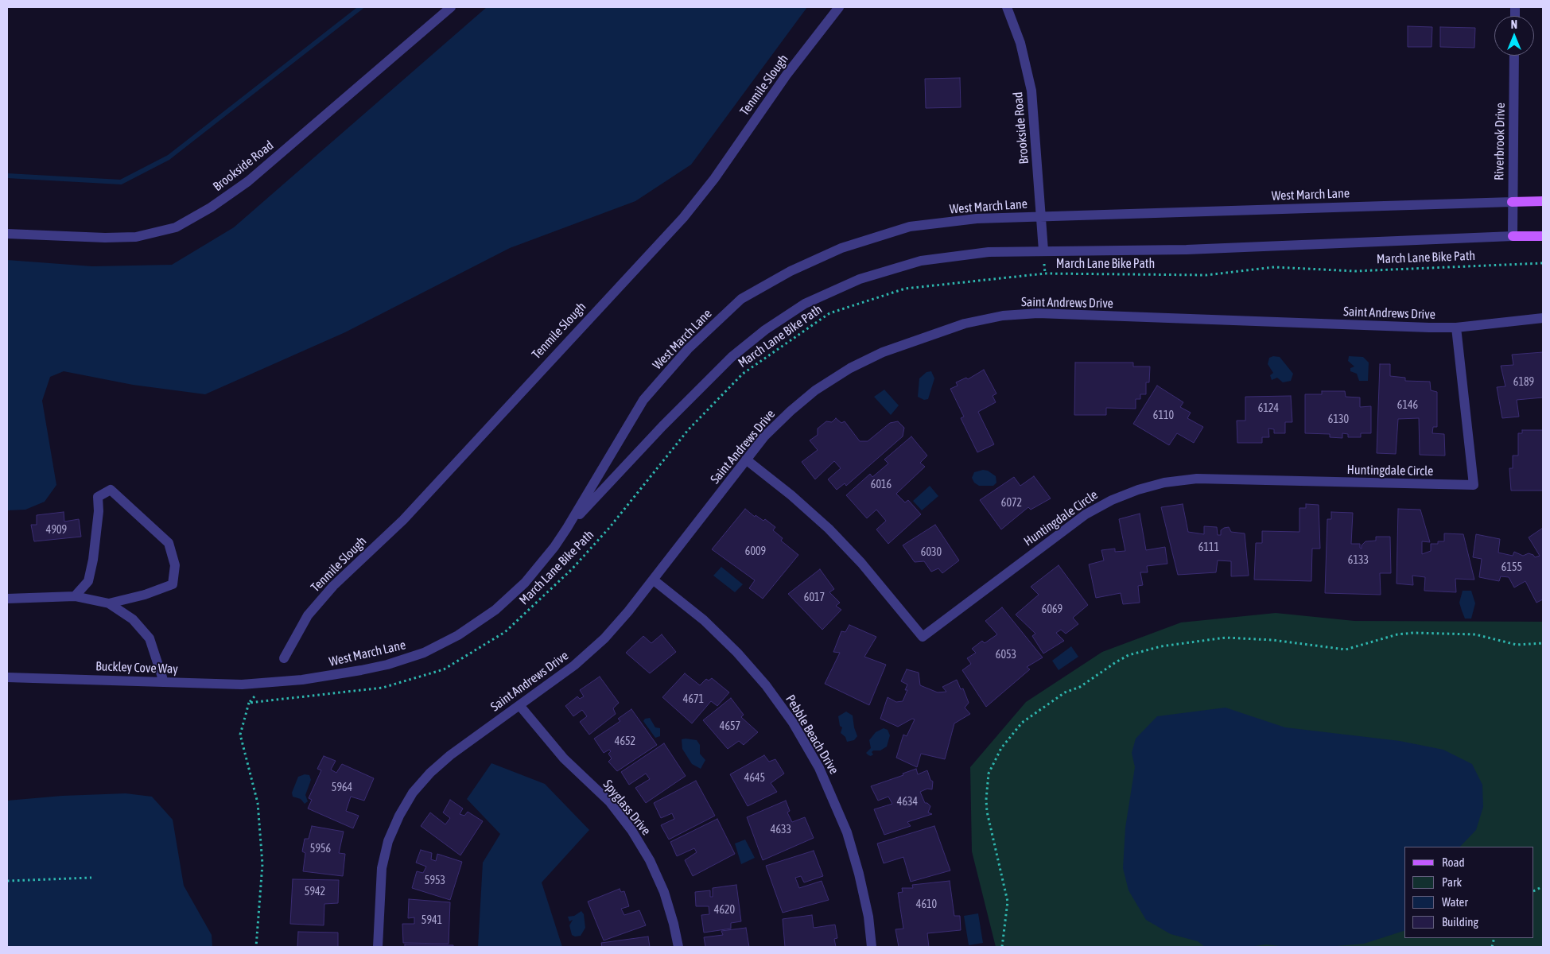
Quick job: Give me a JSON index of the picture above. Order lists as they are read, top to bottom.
{
  "streets": {
    "main road": ["West March Lane"],
    "street": [
      "Tenmile Slough",
      "Brookside Road",
      "Riverbrook Drive",
      "Saint Andrews Drive",
      "Huntingdale Circle",
      "Buckley Cove Way",
      "Pebble Beach Drive",
      "Spyglass Drive"
    ],
    "path": ["March Lane Bike Path"]
  },
  "crossings": [
    ["Brookside Road", "West March Lane"],
    ["Riverbrook Drive", "West March Lane"],
    ["West March Lane", "Buckley Cove Way"],
    ["Saint Andrews Drive", "Huntingdale Circle"],
    ["Saint Andrews Drive", "Pebble Beach Drive"],
    ["Saint Andrews Drive", "Spyglass Drive"]
  ],
  "house_numbers": [
    "6189",
    "6146",
    "6124",
    "6110",
    "6130",
    "6016",
    "6072",
    "4909",
    "6111",
    "6009",
    "6030",
    "6133",
    "6155",
    "6017",
    "6069",
    "6053",
    "4671",
    "4657",
    "4652",
    "4645",
    "5964",
    "4634",
    "4633",
    "5956",
    "5953",
    "5942",
    "4610",
    "4620",
    "5941"
  ],
  "legend": [
    "Road",
    "Park",
    "Water",
    "Building"
  ],
  "north": "top"
}
